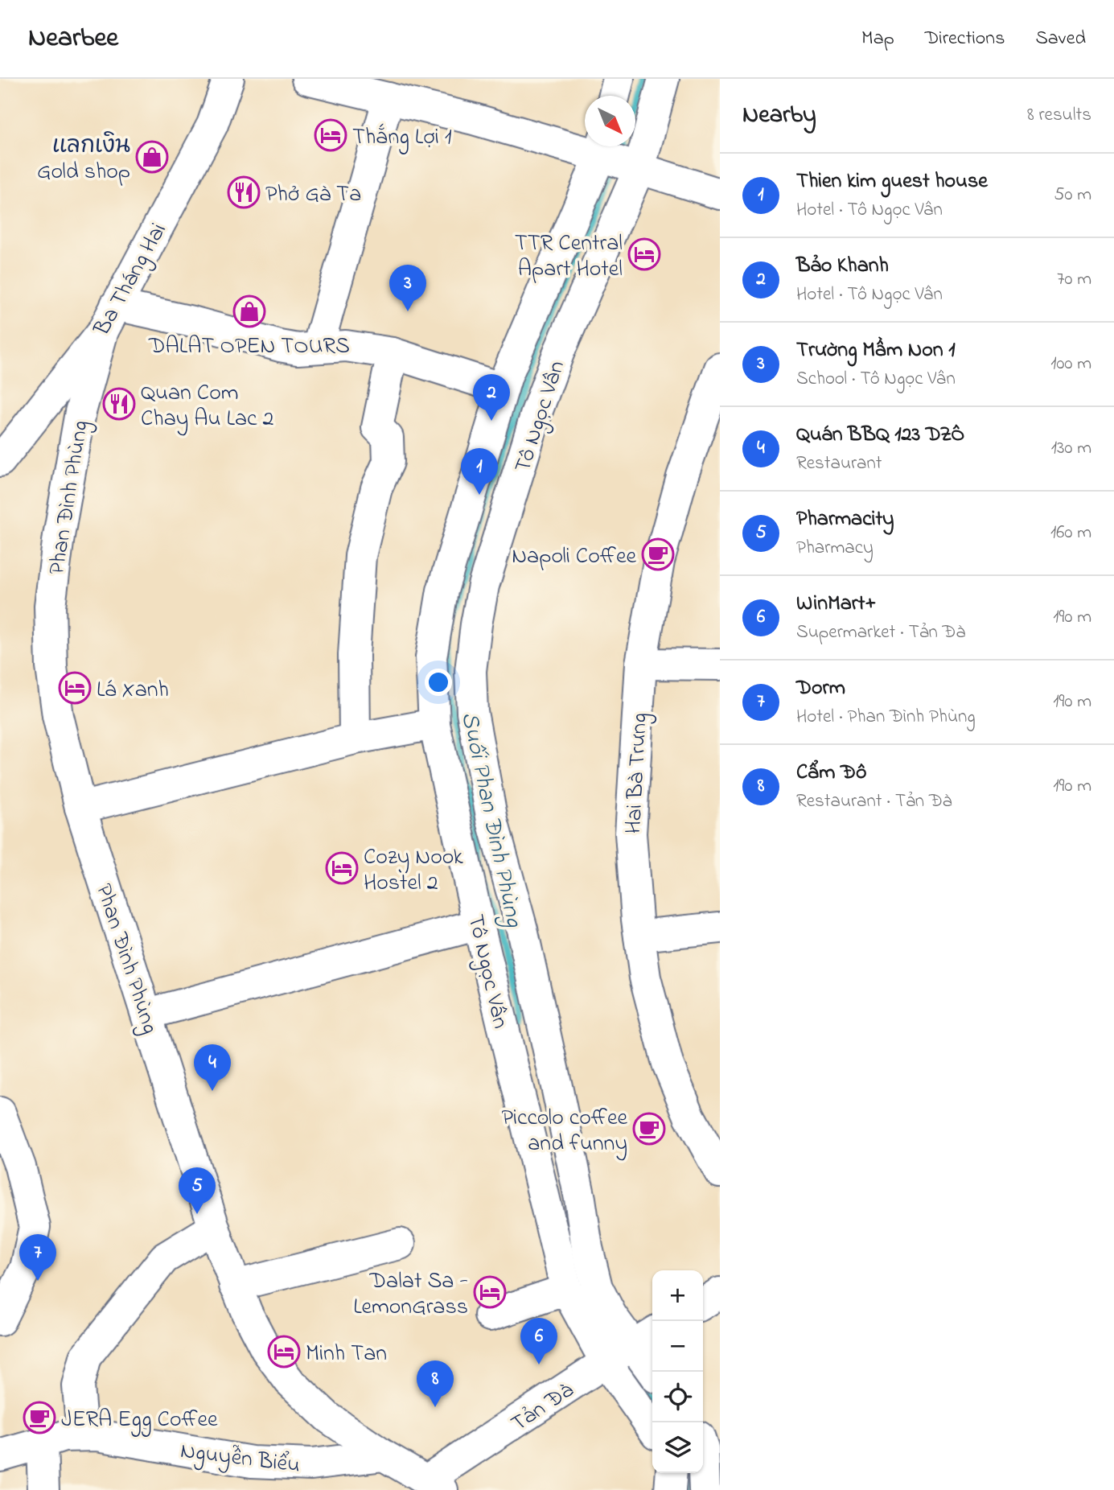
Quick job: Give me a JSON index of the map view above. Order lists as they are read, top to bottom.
{
  "streets": {
    "street": [
      "Ba Tháng Hai",
      "Tô Ngọc Vân",
      "Phan Đình Phùng",
      "Hai Bà Trưng",
      "Tản Đà",
      "Nguyễn Biểu"
    ]
  },
  "crossings": [
    ["Ba Tháng Hai", "Phan Đình Phùng"],
    ["Tô Ngọc Vân", "Tản Đà"],
    ["Phan Đình Phùng", "Tản Đà"],
    ["Phan Đình Phùng", "Nguyễn Biểu"]
  ],
  "water": ["Suối Phan Đình Phùng"],
  "places": {
    "hotel": [
      "Thắng Lợi 1",
      "TTR Central Apart Hotel",
      "Lá Xanh",
      "Cozy Nook Hostel 2",
      "Dalat Sa - LemonGrass",
      "Minh Tan"
    ],
    "shop": ["แลกเงิน Gold shop", "DALAT OPEN TOURS"],
    "restaurant": ["Phở Gà Ta", "Quan Com Chay Au Lac 2"],
    "cafe": ["Napoli Coffee", "Piccolo coffee and funny", "JERA Egg Coffee"]
  },
  "north": "bottom right",
  "page": {
    "header": "Nearbee",
    "nav": ["Map", "Directions", "Saved"],
    "heading": ["Nearby", "8 results"],
    "list": [
      {
        "mark": "1",
        "name": "Thien kim guest house",
        "note": "Hotel · Tô Ngọc Vân",
        "value": "50 m"
      },
      {
        "mark": "2",
        "name": "Bảo Khanh",
        "note": "Hotel · Tô Ngọc Vân",
        "value": "70 m"
      },
      {
        "mark": "3",
        "name": "Trường Mầm Non 1",
        "note": "School · Tô Ngọc Vân",
        "value": "100 m"
      },
      {
        "mark": "4",
        "name": "Quán BBQ 123 DZÔ",
        "note": "Restaurant",
        "value": "130 m"
      },
      {
        "mark": "5",
        "name": "Pharmacity",
        "note": "Pharmacy",
        "value": "160 m"
      },
      {
        "mark": "6",
        "name": "WinMart+",
        "note": "Supermarket · Tản Đà",
        "value": "190 m"
      },
      {
        "mark": "7",
        "name": "Dorm",
        "note": "Hotel · Phan Đình Phùng",
        "value": "190 m"
      },
      {
        "mark": "8",
        "name": "Cẩm Đô",
        "note": "Restaurant · Tản Đà",
        "value": "190 m"
      }
    ],
    "pins": [
      "3",
      "2",
      "1",
      "4",
      "5",
      "7",
      "6",
      "8"
    ],
    "map_buttons": ["+", "−"]
  }
}
